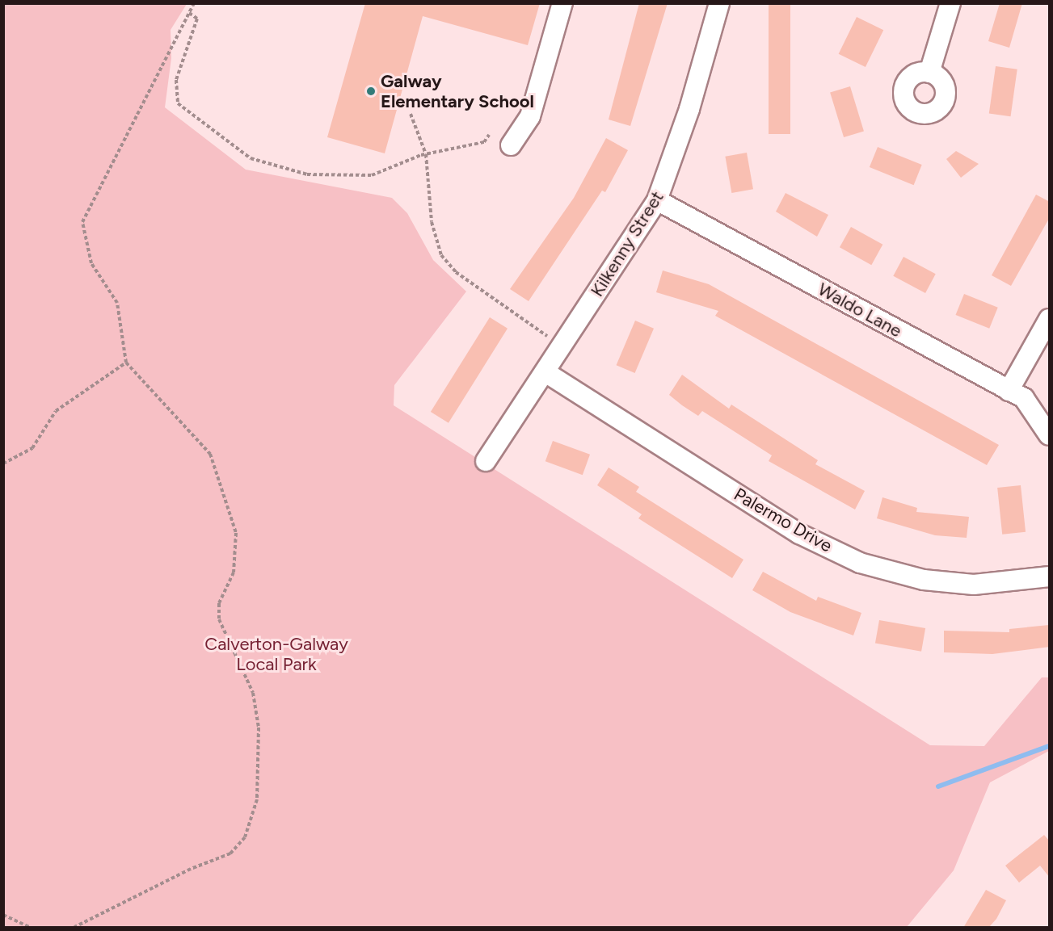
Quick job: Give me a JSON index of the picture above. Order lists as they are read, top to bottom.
{
  "streets": {
    "street": ["Kilkenny Street", "Waldo Lane", "Palermo Drive"]
  },
  "crossings": [
    ["Kilkenny Street", "Waldo Lane"],
    ["Kilkenny Street", "Palermo Drive"]
  ],
  "parks": ["Calverton-Galway Local Park"],
  "places": ["Galway Elementary School"]
}
